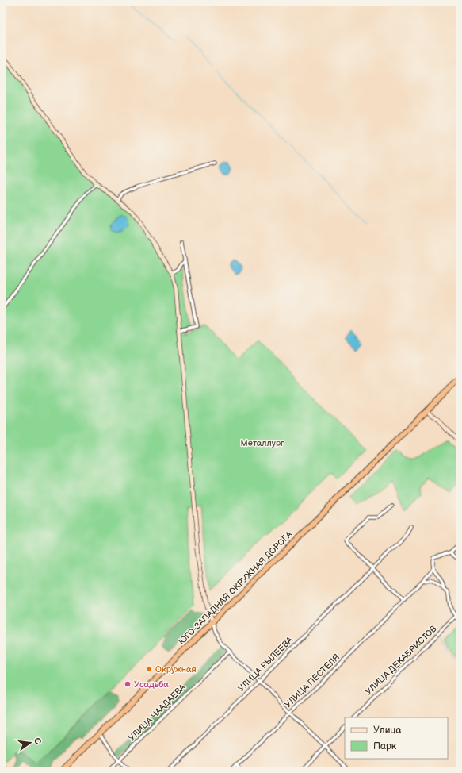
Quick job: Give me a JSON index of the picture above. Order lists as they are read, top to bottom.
{
  "streets": {
    "highway": ["ЮГО-ЗАПАДНАЯ ОКРУЖНАЯ ДОРОГА"],
    "street": [
      "УЛИЦА ДЕКАБРИСТОВ",
      "УЛИЦА РЫЛЕЕВА",
      "УЛИЦА ПЕСТЕЛЯ",
      "УЛИЦА ЧААДАЕВА"
    ]
  },
  "parks": ["Металлург"],
  "places": ["Окружная", "Усадьба"],
  "legend": ["Улица", "Парк"],
  "north": "right"
}
